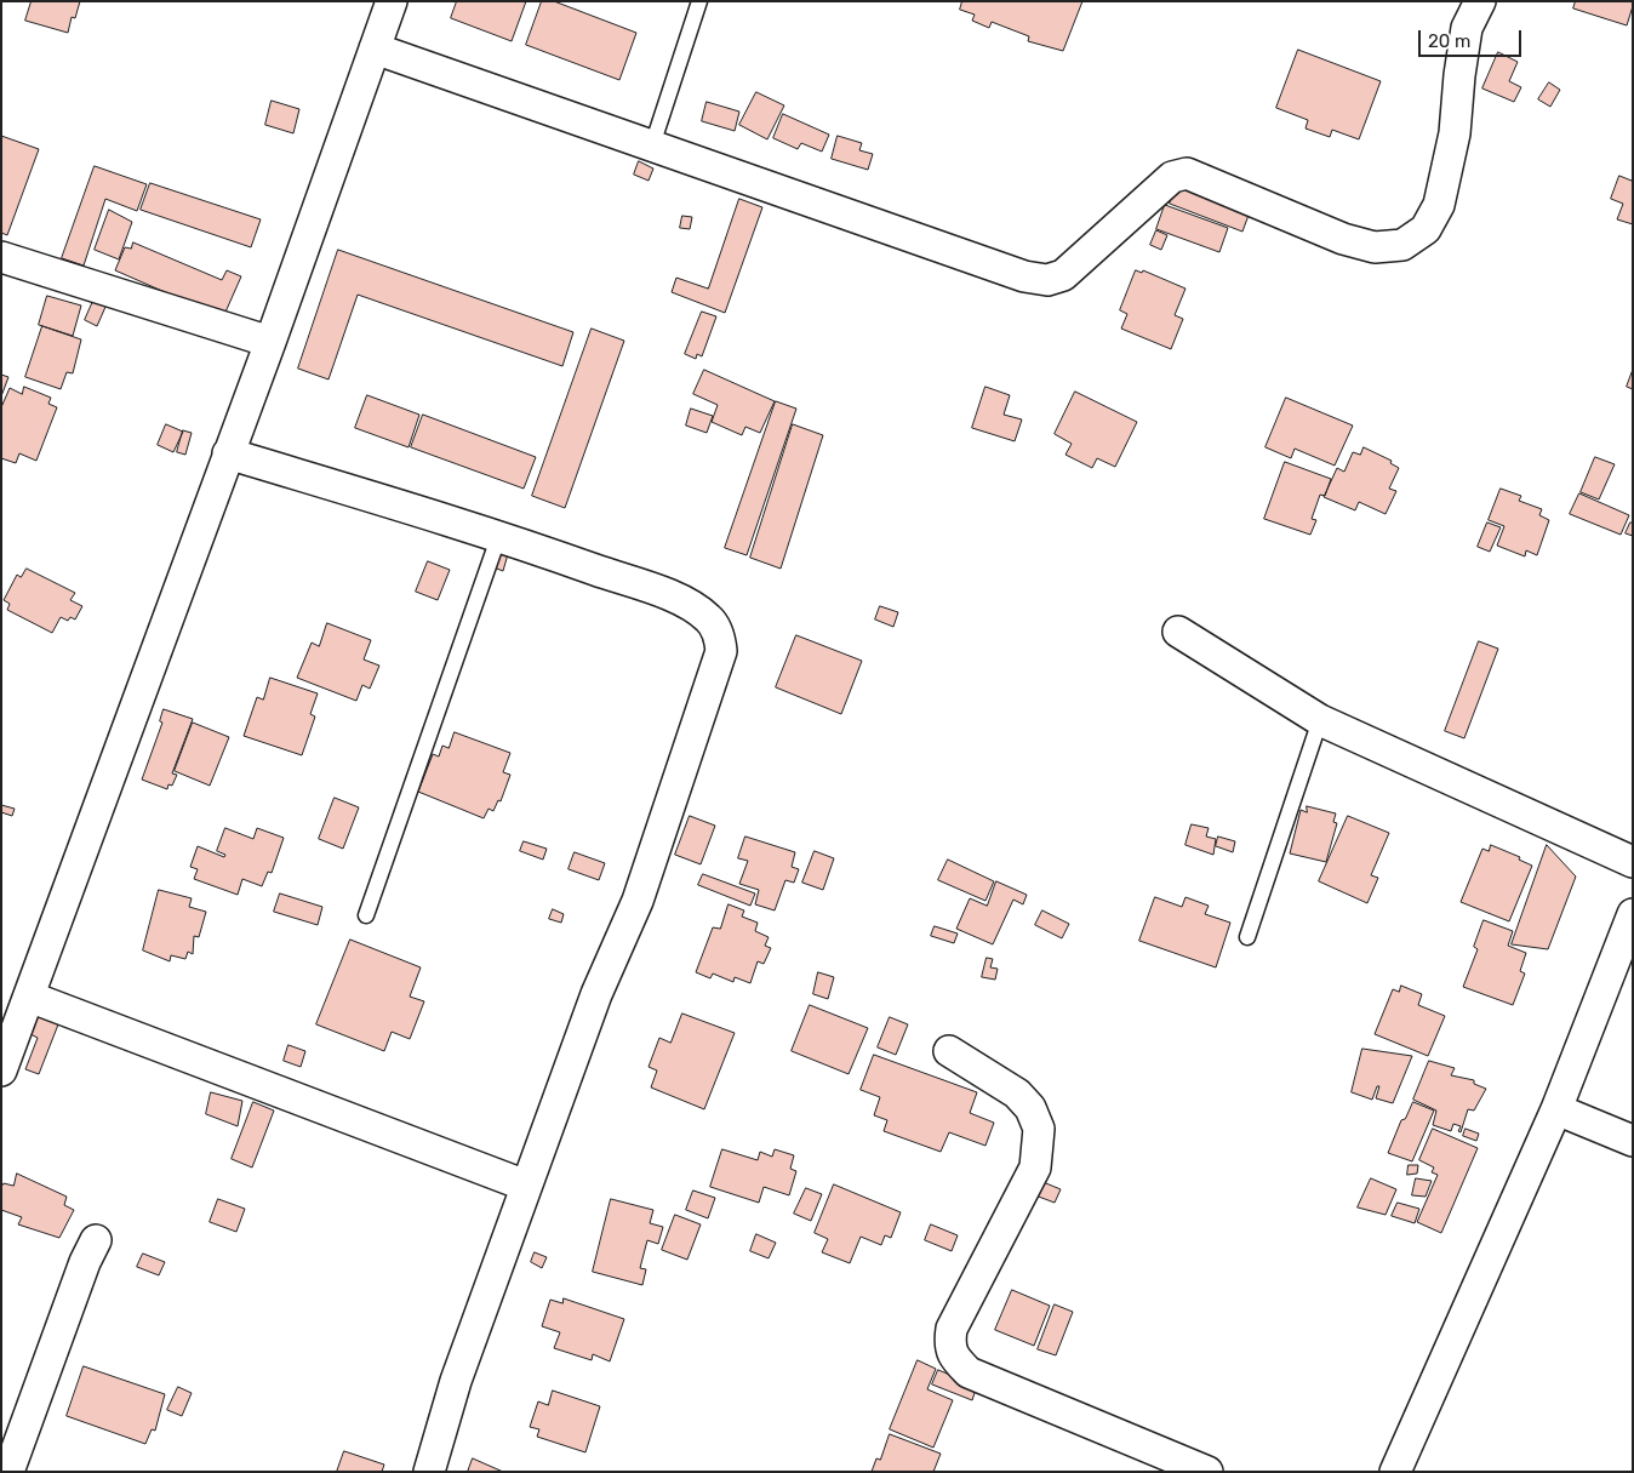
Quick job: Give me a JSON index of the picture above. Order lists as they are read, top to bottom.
{
  "scale_bar": "20 m"
}
